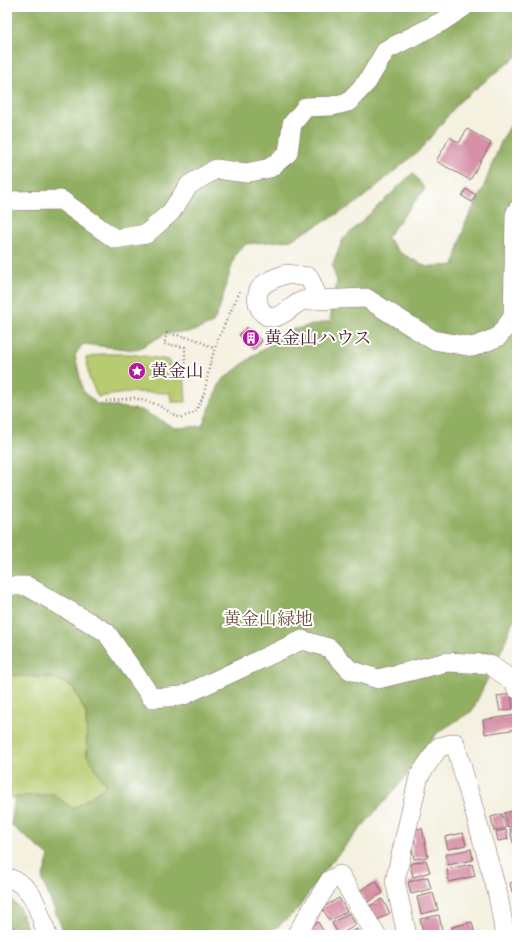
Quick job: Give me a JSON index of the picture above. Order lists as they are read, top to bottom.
{
  "parks": ["黄金山緑地"],
  "places": {
    "building": ["黄金山ハウス"],
    "place": ["黄金山"]
  }
}
